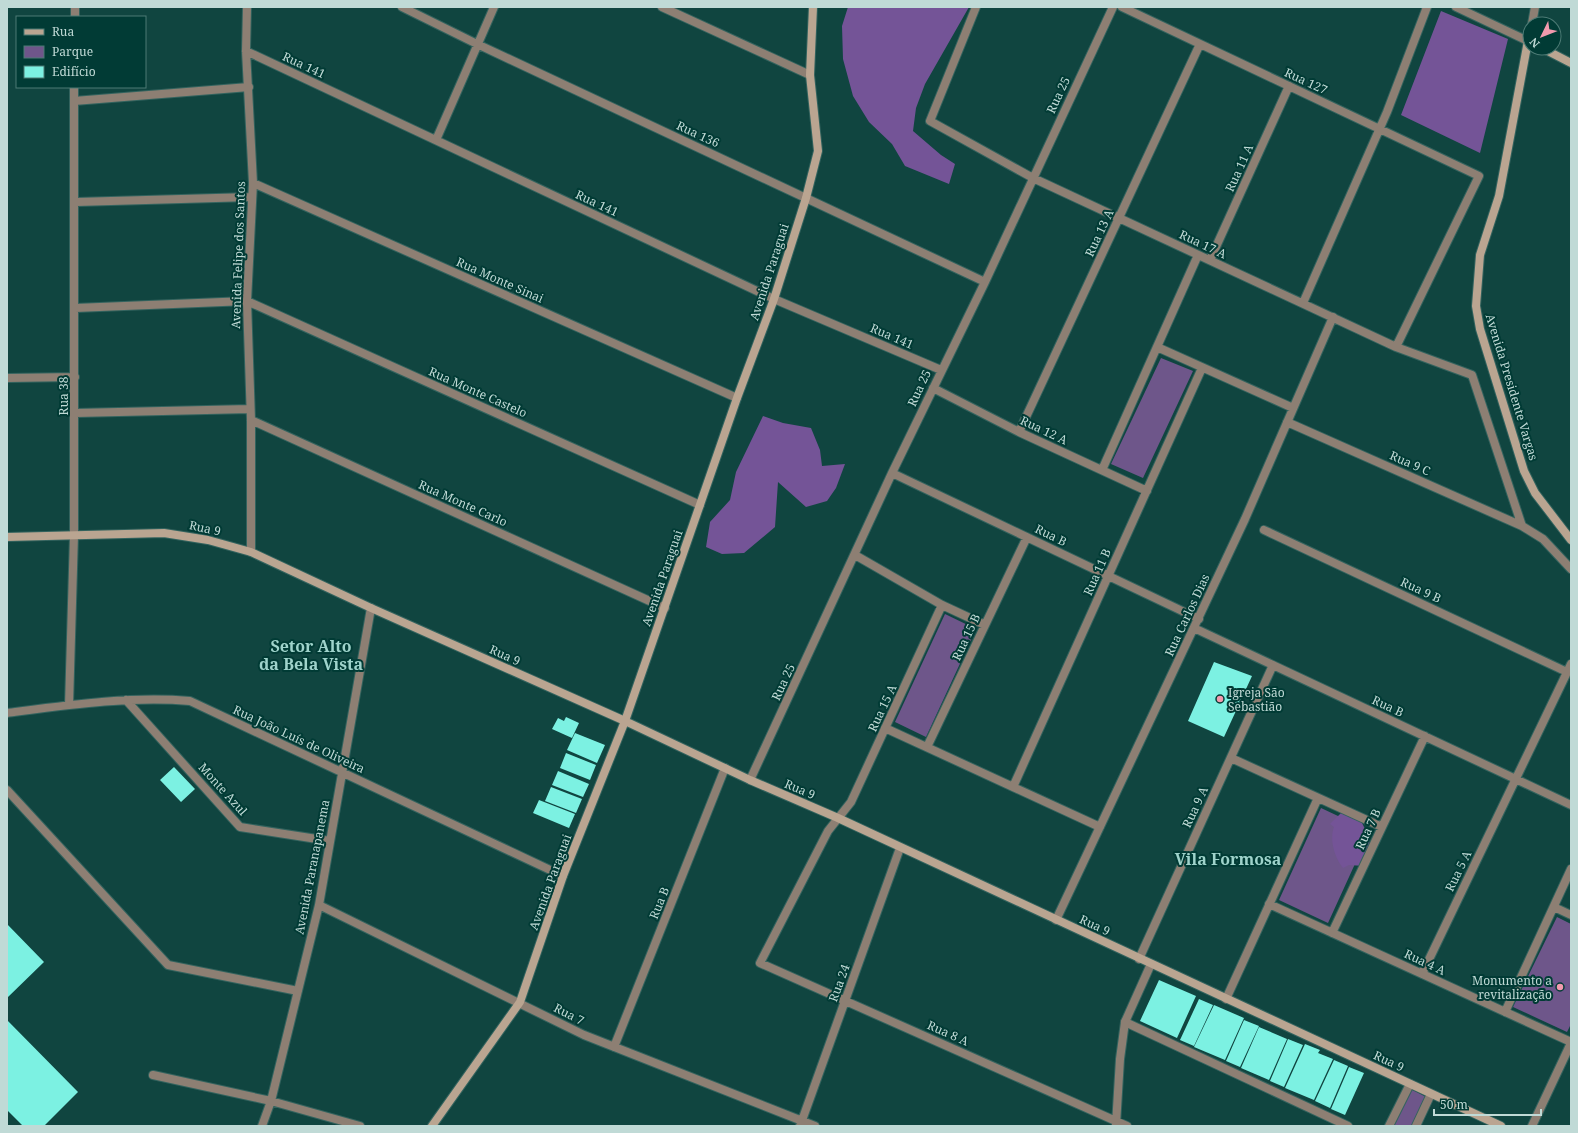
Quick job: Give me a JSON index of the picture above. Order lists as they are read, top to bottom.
{
  "streets": {
    "street": [
      "Rua 141",
      "Rua 127",
      "Rua 25",
      "Rua 136",
      "Rua 11 A",
      "Rua 13 A",
      "Rua 17 A",
      "Avenida Felipe dos Santos",
      "Avenida Paraguai",
      "Rua Monte Sinai",
      "Avenida Presidente Vargas",
      "Rua Monte Castelo",
      "Rua 38",
      "Rua 12 A",
      "Rua 9 C",
      "Rua Monte Carlo",
      "Rua 9",
      "Rua B",
      "Rua 11 B",
      "Rua 9 B",
      "Rua Carlos Dias",
      "Rua 15 B",
      "Rua 15 A",
      "Rua João Luís de Oliveira",
      "Monte Azul",
      "Rua 9 A",
      "Rua 7 B",
      "Avenida Paranapanema",
      "Rua 5 A",
      "Rua 4 A",
      "Rua 24",
      "Rua 7",
      "Rua 8 A"
    ]
  },
  "crossings": [
    ["Rua 141", "Rua 25"],
    ["Rua 141", "Avenida Felipe dos Santos"],
    ["Rua 141", "Avenida Paraguai"],
    ["Rua 127", "Rua 11 A"],
    ["Rua 127", "Rua 13 A"],
    ["Rua 127", "Rua 17 A"],
    ["Rua 25", "Rua 136"],
    ["Rua 25", "Rua 17 A"],
    ["Rua 25", "Rua 12 A"],
    ["Rua 25", "Rua 9"],
    ["Rua 25", "Rua B"],
    ["Rua 136", "Avenida Paraguai"],
    ["Rua 11 A", "Rua 17 A"],
    ["Rua 13 A", "Rua 17 A"],
    ["Rua 13 A", "Rua 12 A"],
    ["Rua 17 A", "Rua 9 C"],
    ["Rua 17 A", "Rua Carlos Dias"],
    ["Avenida Felipe dos Santos", "Rua Monte Sinai"],
    ["Avenida Felipe dos Santos", "Rua Monte Castelo"],
    ["Avenida Felipe dos Santos", "Rua Monte Carlo"],
    ["Avenida Felipe dos Santos", "Rua 9"],
    ["Avenida Paraguai", "Rua Monte Sinai"],
    ["Avenida Paraguai", "Rua Monte Castelo"],
    ["Avenida Paraguai", "Rua Monte Carlo"],
    ["Avenida Paraguai", "Rua 9"],
    ["Avenida Paraguai", "Rua João Luís de Oliveira"],
    ["Avenida Paraguai", "Rua 7"],
    ["Rua 38", "Rua 9"],
    ["Rua 38", "Rua João Luís de Oliveira"],
    ["Rua 12 A", "Rua 11 B"],
    ["Rua 9 C", "Rua Carlos Dias"],
    ["Rua 9", "Rua B"],
    ["Rua 9", "Rua Carlos Dias"],
    ["Rua 9", "Rua 15 A"],
    ["Rua 9", "Rua 9 A"],
    ["Rua 9", "Avenida Paranapanema"],
    ["Rua 9", "Rua 24"],
    ["Rua B", "Rua 11 B"],
    ["Rua B", "Rua Carlos Dias"],
    ["Rua B", "Rua 15 B"],
    ["Rua B", "Rua 9 A"],
    ["Rua B", "Rua 7 B"],
    ["Rua B", "Rua 5 A"],
    ["Rua B", "Rua 7"],
    ["Rua 9 B", "Rua 5 A"],
    ["Rua 15 A", "Rua 8 A"],
    ["Rua João Luís de Oliveira", "Monte Azul"],
    ["Rua João Luís de Oliveira", "Avenida Paranapanema"],
    ["Monte Azul", "Avenida Paranapanema"],
    ["Rua 7 B", "Rua 4 A"],
    ["Avenida Paranapanema", "Rua 7"],
    ["Rua 5 A", "Rua 4 A"],
    ["Rua 24", "Rua 7"],
    ["Rua 24", "Rua 8 A"]
  ],
  "districts": ["Setor Alto da Bela Vista", "Vila Formosa"],
  "places": ["Igreja São Sebastião", "Monumento a revitalização"],
  "legend": ["Rua", "Parque", "Edifício"],
  "scale_bar": "50 m",
  "north": "bottom left"
}
